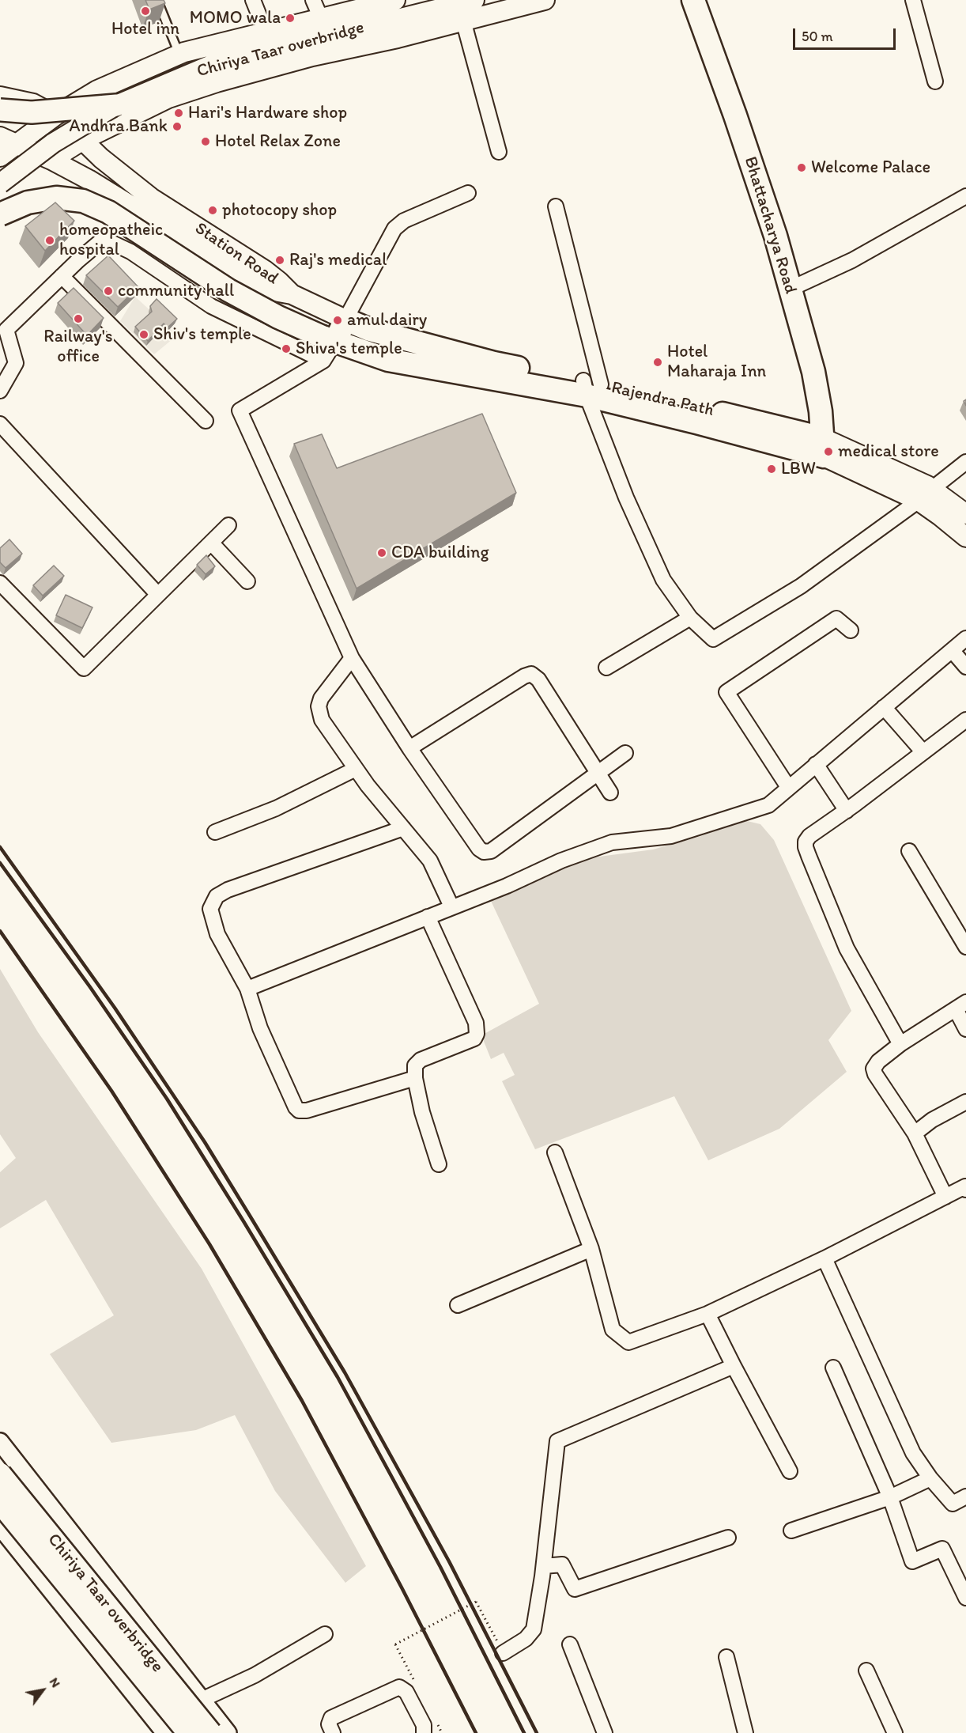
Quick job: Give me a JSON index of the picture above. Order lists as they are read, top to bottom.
{
  "streets": {
    "highway": ["Chiriya Taar overbridge", "Bhattacharya Road", "Rajendra Path"],
    "main road": ["Station Road"]
  },
  "crossings": [
    ["Bhattacharya Road", "Rajendra Path"]
  ],
  "places": [
    "Hotel inn",
    "MOMO wala",
    "Hari's Hardware shop",
    "Andhra Bank",
    "Hotel Relax Zone",
    "Welcome Palace",
    "photocopy shop",
    "homeopatheic hospital",
    "Raj's medical",
    "community hall",
    "Railway's office",
    "amul dairy",
    "Shiv's temple",
    "Shiva's temple",
    "Hotel Maharaja Inn",
    "medical store",
    "LBW",
    "CDA building"
  ],
  "scale_bar": "50 m",
  "north": "top right"
}
